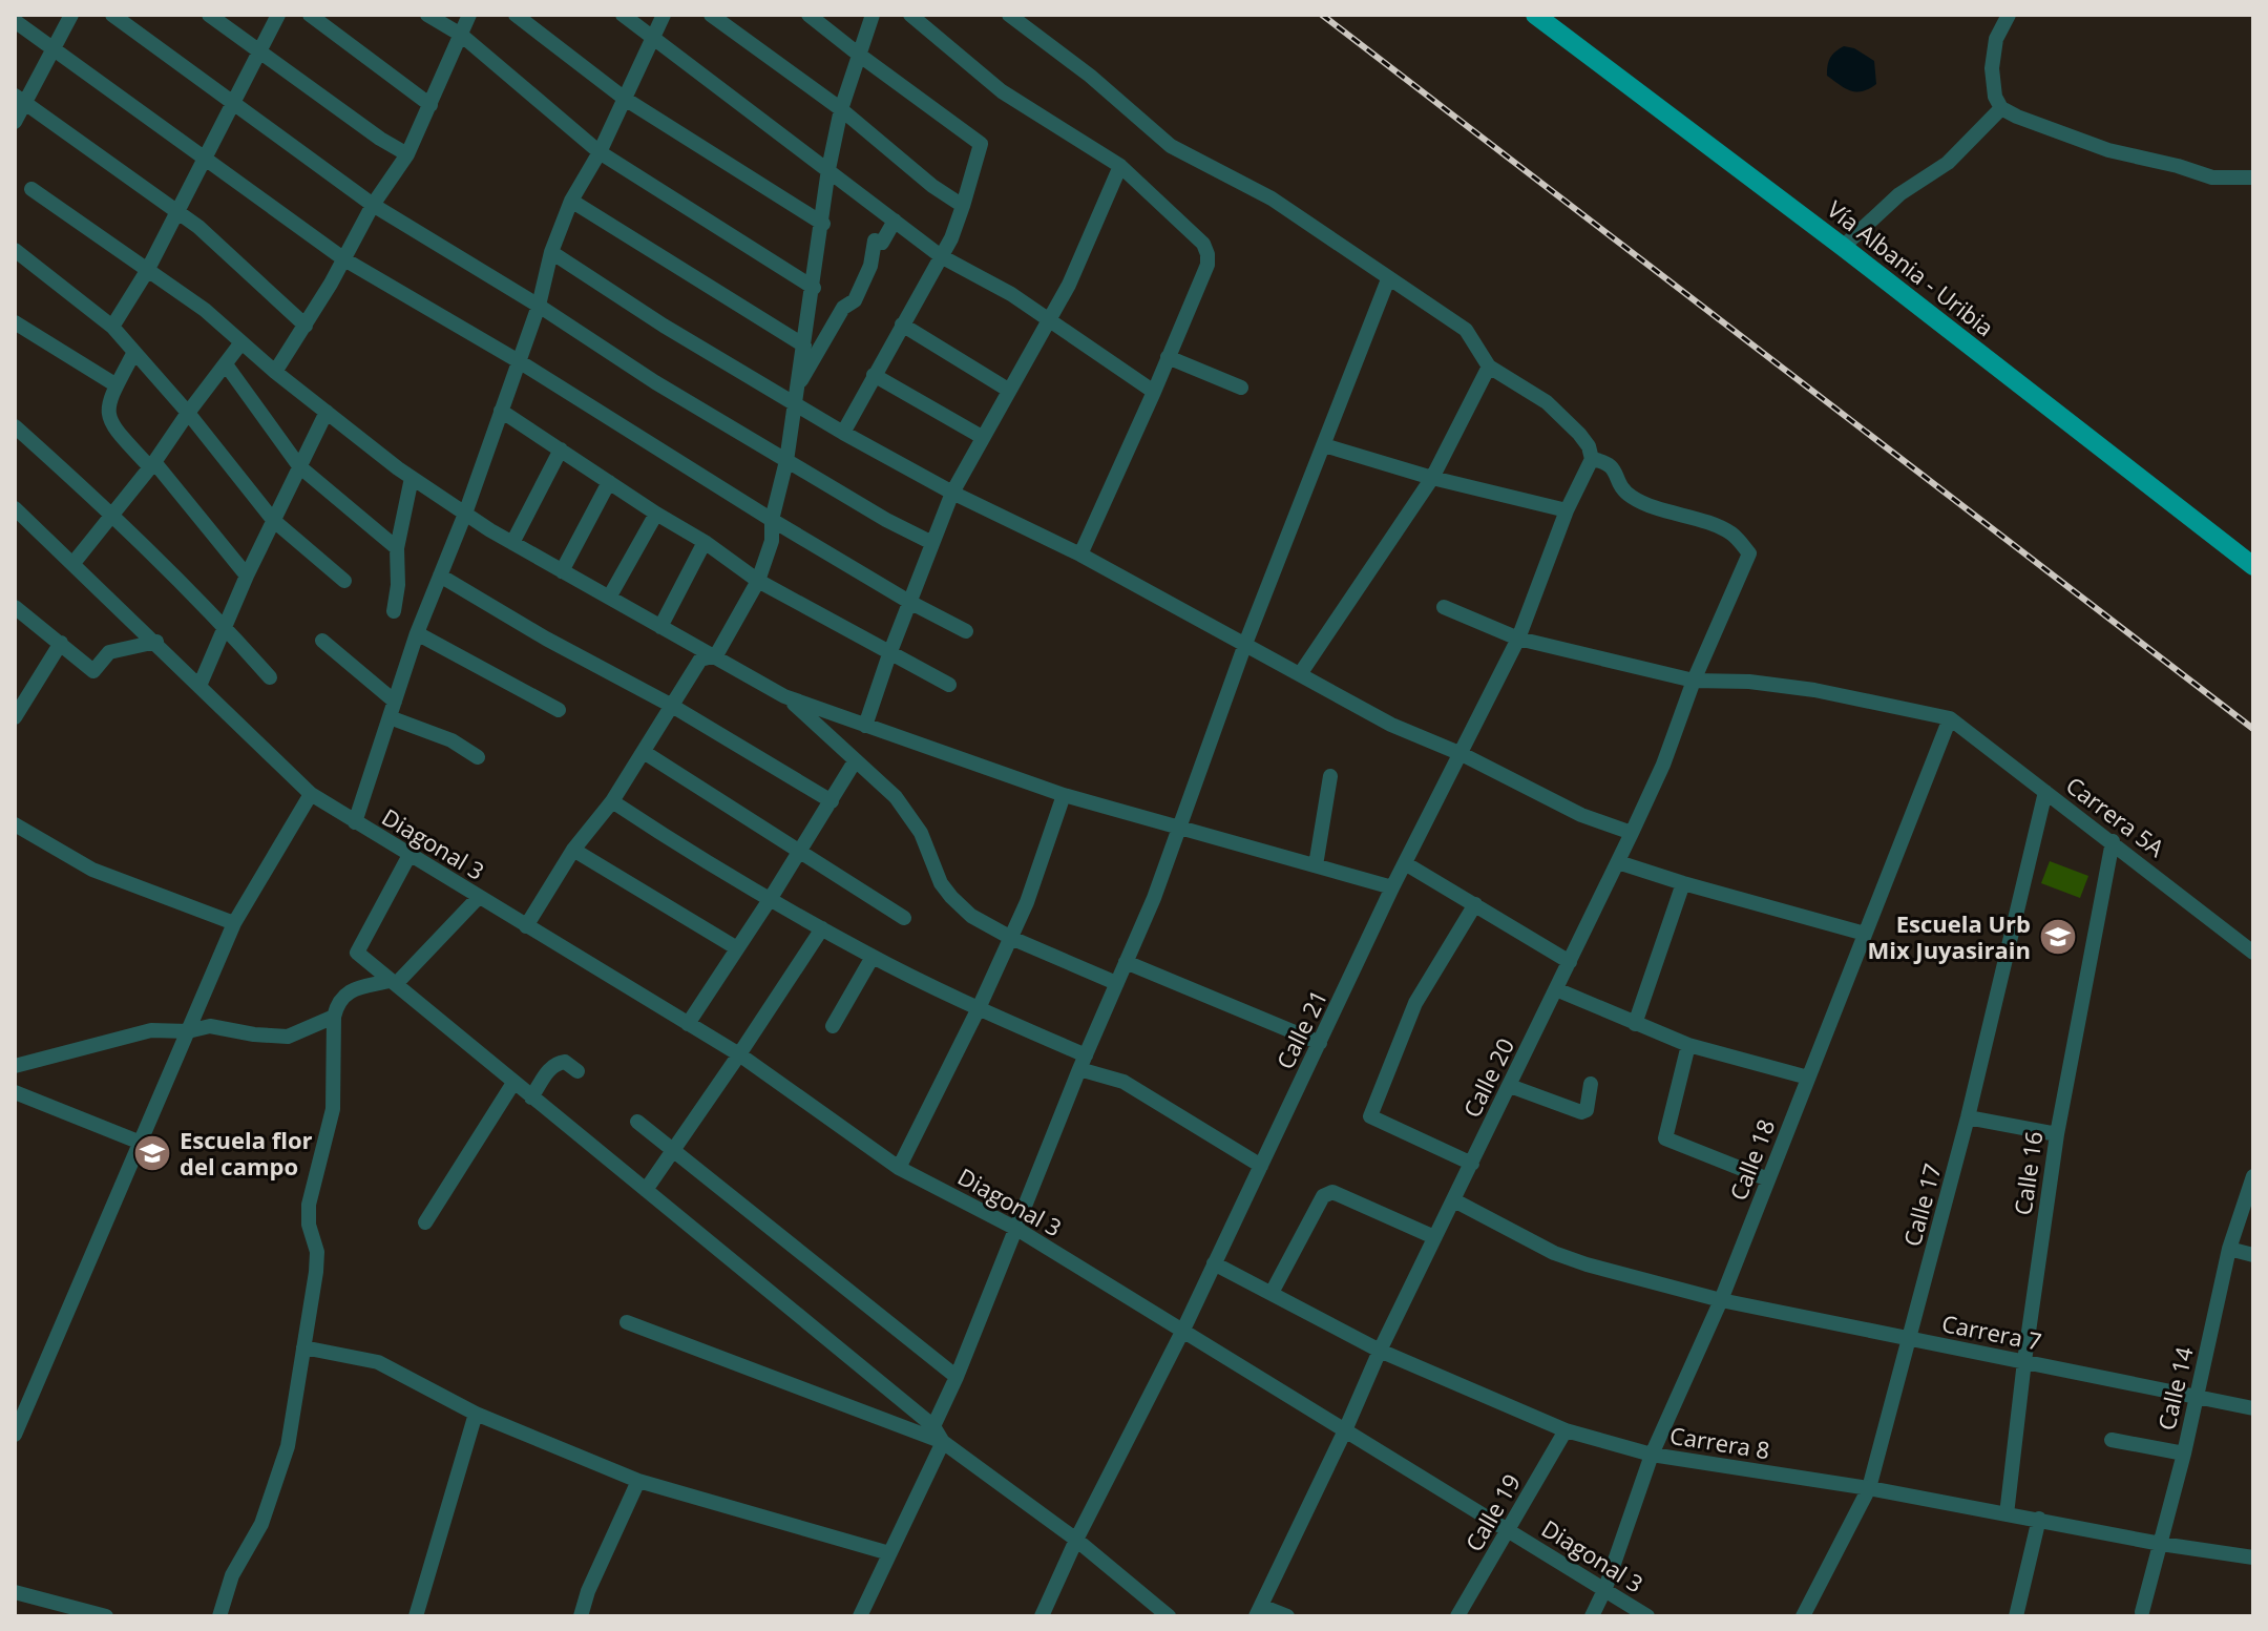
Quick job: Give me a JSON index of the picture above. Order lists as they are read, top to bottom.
{
  "streets": {
    "main road": ["Vía Albania - Uribia"],
    "street": [
      "Carrera 5A",
      "Diagonal 3",
      "Calle 21",
      "Calle 20",
      "Calle 18",
      "Calle 16",
      "Calle 17",
      "Carrera 7",
      "Calle 14",
      "Carrera 8",
      "Calle 19"
    ]
  },
  "crossings": [
    ["Carrera 5A", "Calle 18"],
    ["Carrera 5A", "Calle 16"],
    ["Carrera 5A", "Calle 17"],
    ["Diagonal 3", "Calle 21"],
    ["Diagonal 3", "Calle 20"],
    ["Diagonal 3", "Calle 18"],
    ["Diagonal 3", "Calle 19"],
    ["Calle 21", "Calle 20"],
    ["Calle 21", "Carrera 8"],
    ["Calle 20", "Carrera 7"],
    ["Calle 20", "Carrera 8"],
    ["Calle 18", "Carrera 7"],
    ["Calle 18", "Carrera 8"],
    ["Calle 16", "Carrera 7"],
    ["Calle 16", "Carrera 8"],
    ["Calle 17", "Carrera 7"],
    ["Calle 17", "Carrera 8"],
    ["Carrera 7", "Calle 14"],
    ["Calle 14", "Carrera 8"],
    ["Carrera 8", "Calle 19"]
  ],
  "places": {
    "school or university": ["Escuela Urb Mix Juyasirain", "Escuela flor del campo"]
  }
}
